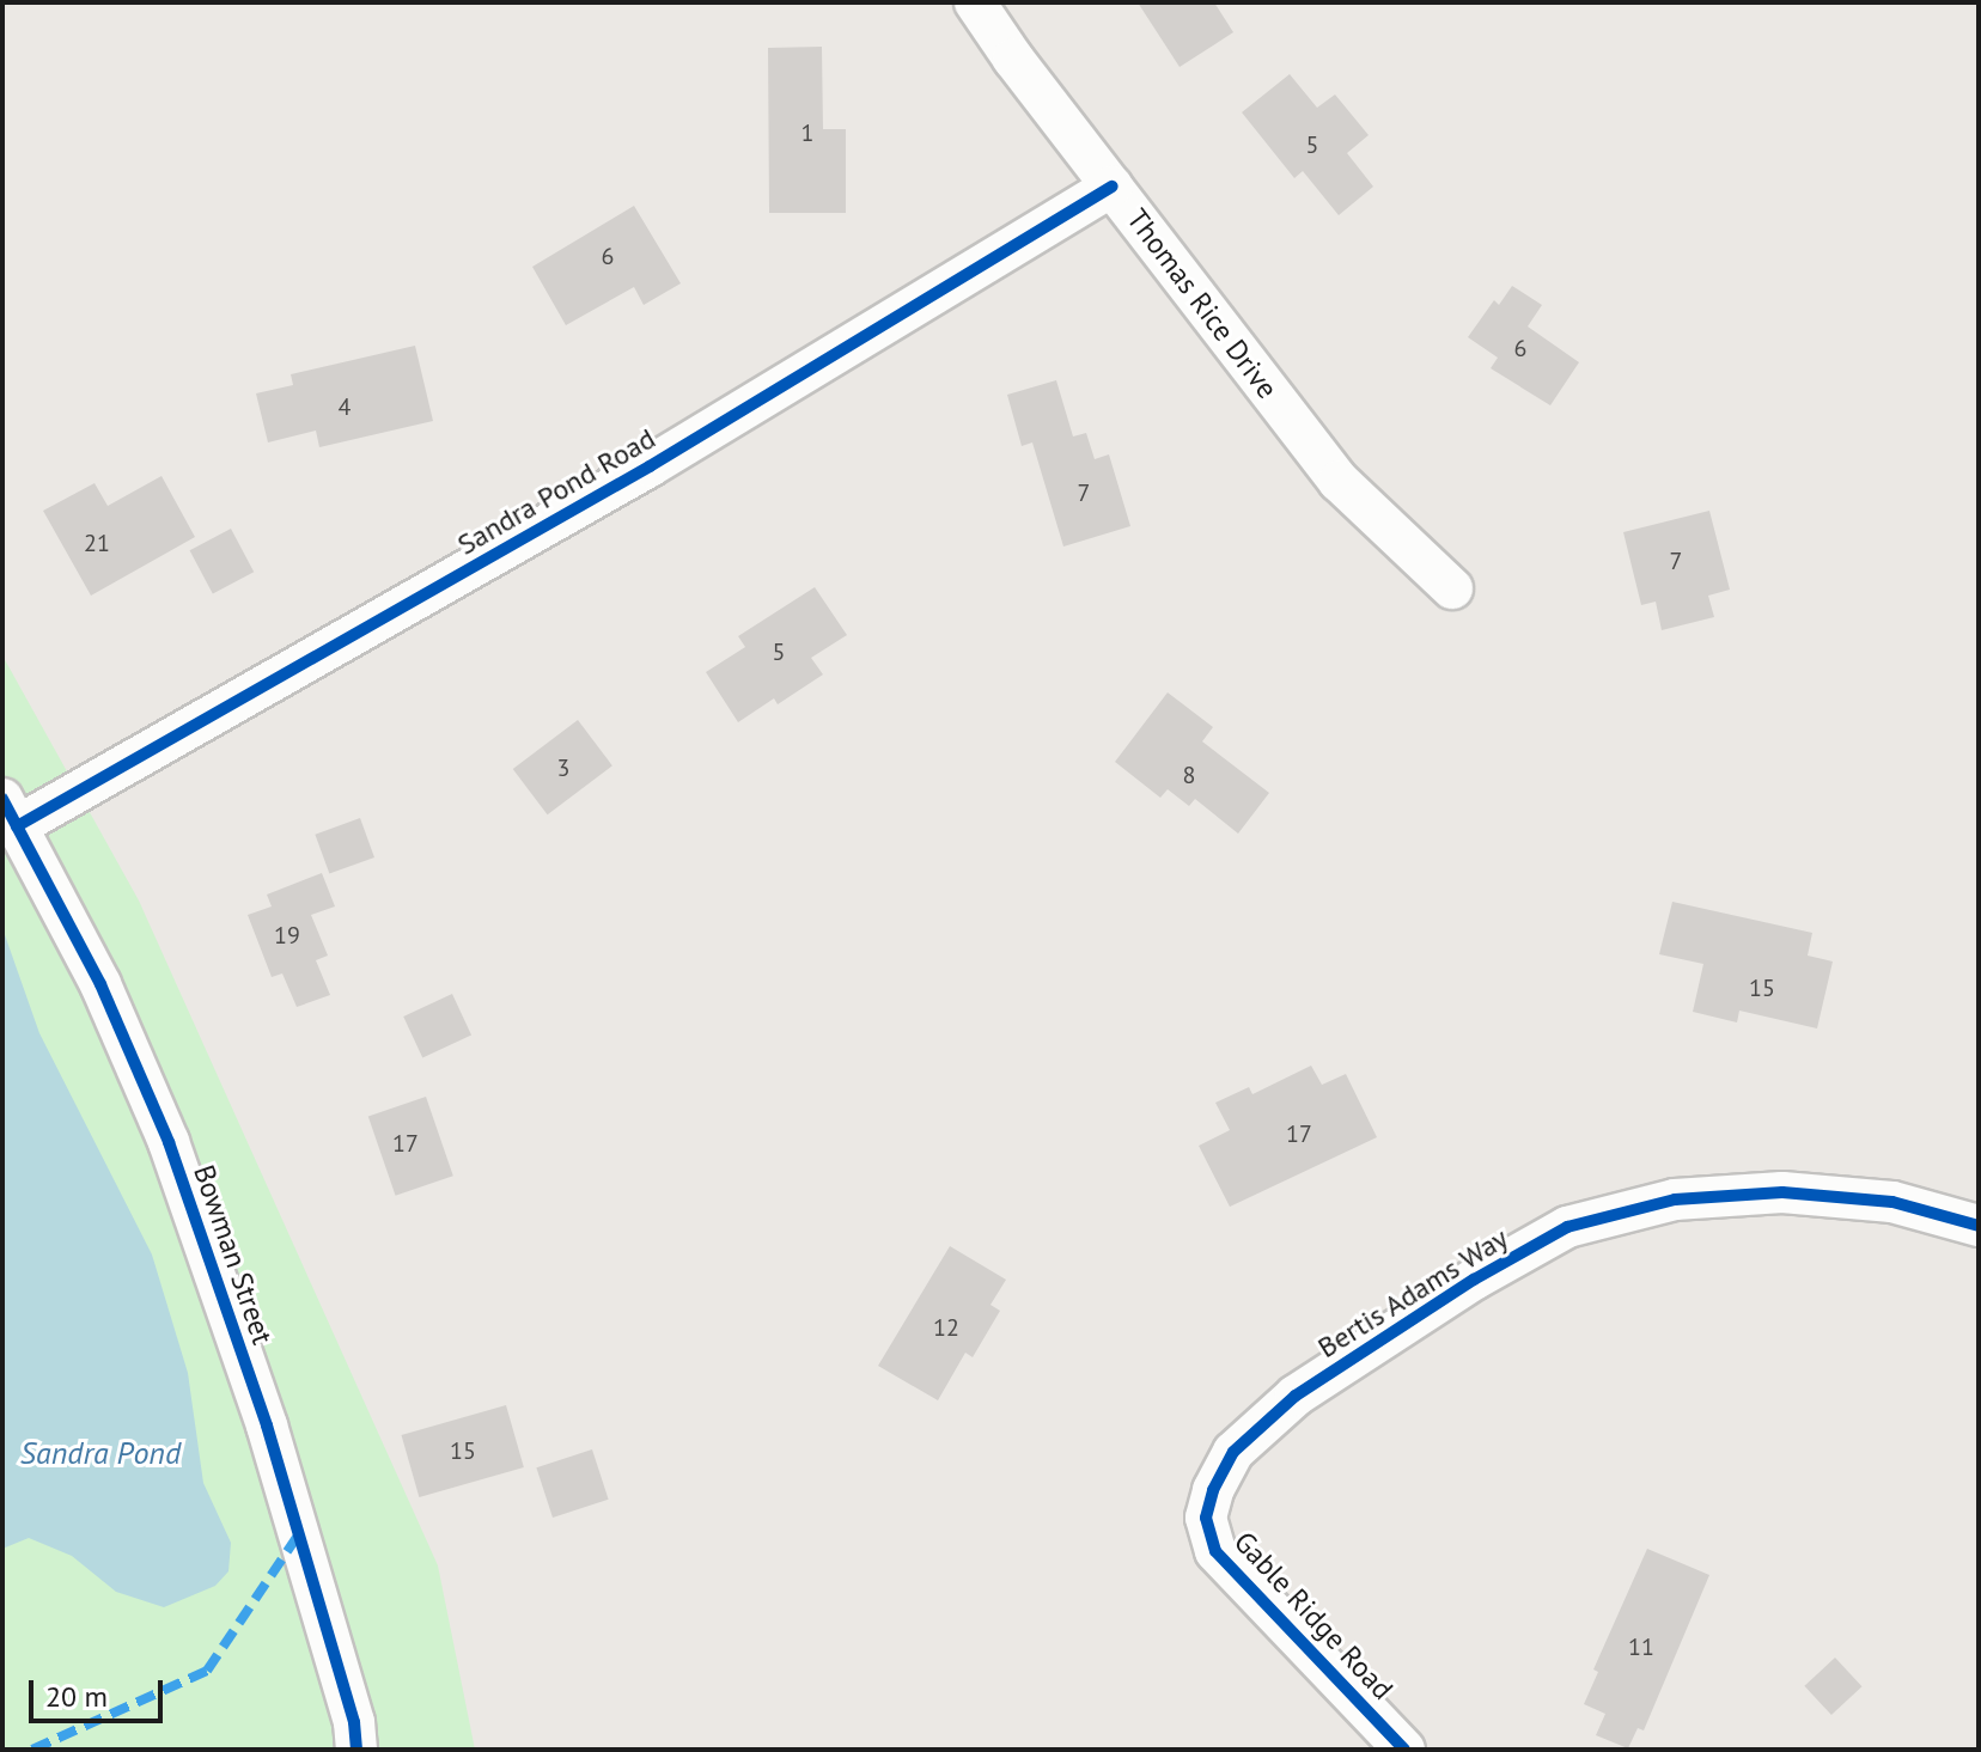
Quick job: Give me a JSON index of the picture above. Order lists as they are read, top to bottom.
{
  "streets": {
    "street": [
      "Thomas Rice Drive",
      "Sandra Pond Road",
      "Bowman Street",
      "Bertis Adams Way",
      "Gable Ridge Road"
    ]
  },
  "crossings": [
    ["Thomas Rice Drive", "Sandra Pond Road"],
    ["Sandra Pond Road", "Bowman Street"],
    ["Bertis Adams Way", "Gable Ridge Road"]
  ],
  "water": ["Sandra Pond"],
  "house_numbers": [
    "1",
    "5",
    "6",
    "6",
    "4",
    "7",
    "21",
    "7",
    "5",
    "3",
    "8",
    "19",
    "15",
    "17",
    "17",
    "12",
    "15",
    "11"
  ],
  "scale_bar": "20 m"
}
